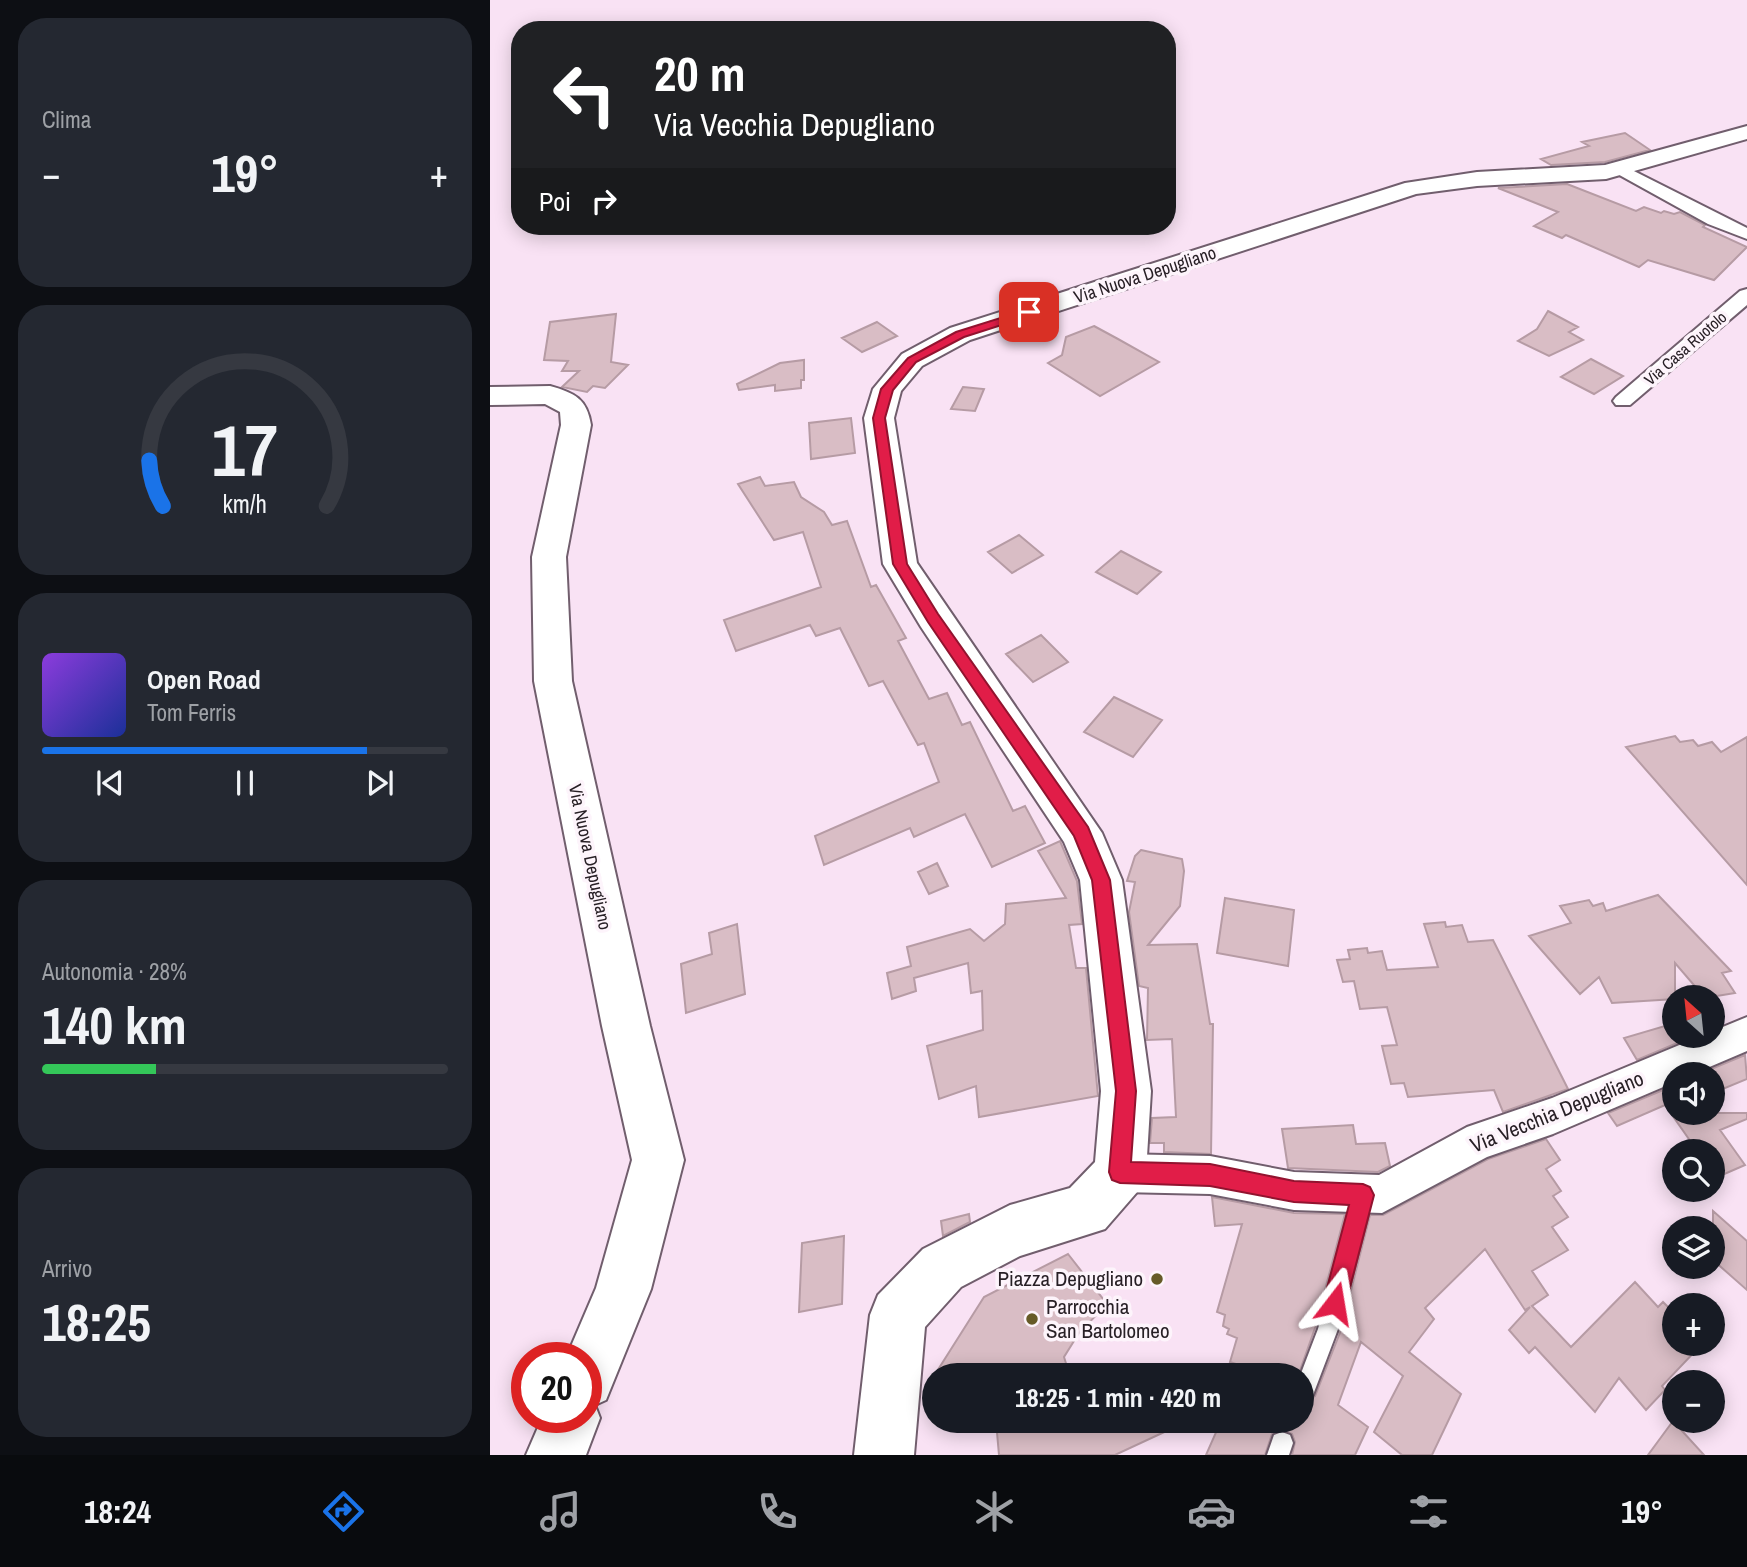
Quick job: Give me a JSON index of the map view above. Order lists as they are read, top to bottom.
{
  "streets": {
    "street": ["Via Nuova Depugliano", "Via Casa Ruotolo", "Via Vecchia Depugliano"]
  },
  "crossings": [
    ["Via Nuova Depugliano", "Via Vecchia Depugliano"]
  ],
  "places": ["Piazza Depugliano", "Parrocchia San Bartolomeo"],
  "north": "top left",
  "page": {
    "tile": [
      "Clima",
      ["Autonomia · 28%", "140 km"],
      ["Arrivo", "18:25"]
    ],
    "turn": ["20 m", "Via Vecchia Depugliano"],
    "heat": ["−", "19°", "+"],
    "then": "Poi",
    "song": ["Open Road", "Tom Ferris"],
    "map_buttons": ["+", "−"],
    "limit": "20",
    "trip": "18:25 · 1 min · 420 m",
    "tabs": ["18:24", "19°"],
    "gauge": ["17", "km/h"]
  }
}
